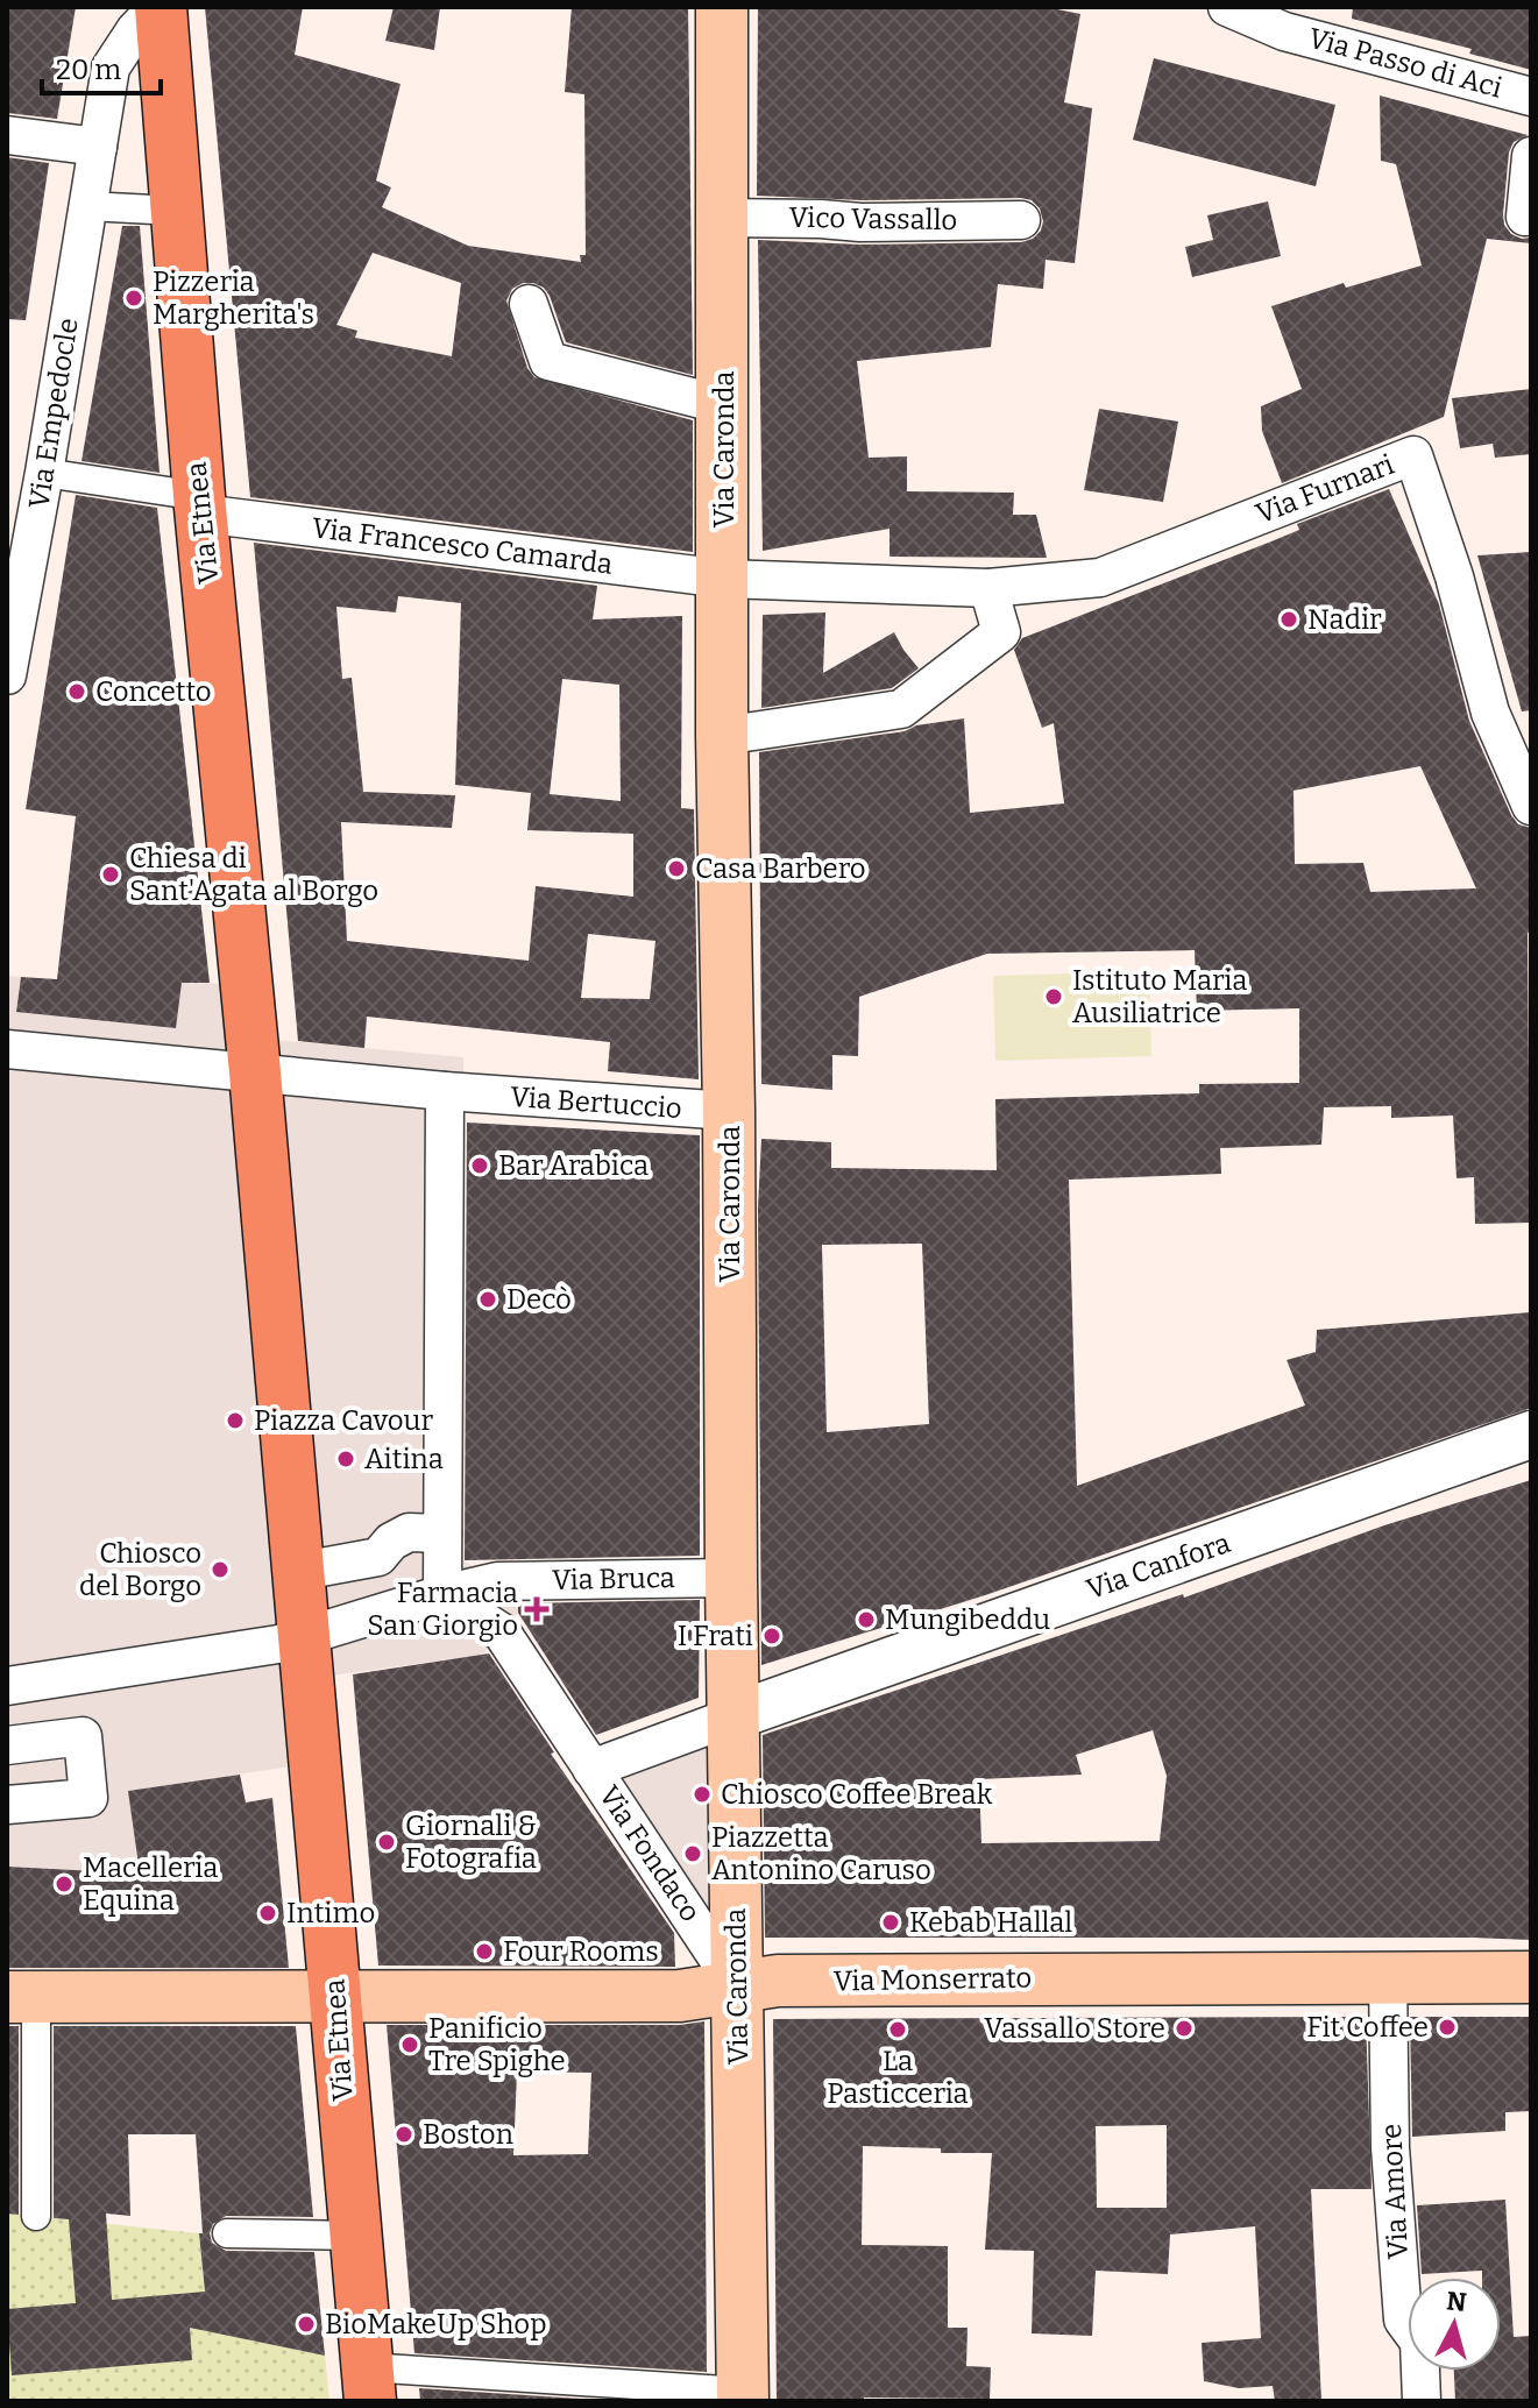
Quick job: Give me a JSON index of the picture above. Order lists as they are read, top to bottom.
{
  "streets": {
    "main road": ["Via Caronda", "Via Etnea", "Via Monserrato"],
    "street": [
      "Via Passo di Aci",
      "Vico Vassallo",
      "Via Empedocle",
      "Via Furnari",
      "Via Francesco Camarda",
      "Via Bertuccio",
      "Via Canfora",
      "Via Bruca",
      "Via Fondaco",
      "Via Amore"
    ]
  },
  "crossings": [
    ["Vico Vassallo", "Via Caronda"],
    ["Via Empedocle", "Via Etnea"],
    ["Via Empedocle", "Via Francesco Camarda"],
    ["Via Caronda", "Via Furnari"],
    ["Via Caronda", "Via Francesco Camarda"],
    ["Via Caronda", "Via Bertuccio"],
    ["Via Caronda", "Via Canfora"],
    ["Via Caronda", "Via Bruca"],
    ["Via Caronda", "Via Fondaco"],
    ["Via Caronda", "Via Monserrato"],
    ["Via Furnari", "Via Francesco Camarda"],
    ["Via Etnea", "Via Francesco Camarda"],
    ["Via Etnea", "Via Bertuccio"],
    ["Via Etnea", "Via Bruca"],
    ["Via Etnea", "Via Monserrato"],
    ["Via Canfora", "Via Fondaco"],
    ["Via Bruca", "Via Fondaco"],
    ["Via Fondaco", "Via Monserrato"],
    ["Via Monserrato", "Via Amore"]
  ],
  "places": {
    "other": [
      "Pizzeria Margherita's",
      "Nadir",
      "Concetto",
      "Casa Barbero",
      "Chiesa di Sant'Agata al Borgo",
      "Istituto Maria Ausiliatrice",
      "Bar Arabica",
      "Decò",
      "Piazza Cavour",
      "Aitina",
      "Chiosco del Borgo",
      "Mungibeddu",
      "I Frati",
      "Chiosco Coffee Break",
      "Giornali & Fotografia",
      "Piazzetta Antonino Caruso",
      "Macelleria Equina",
      "Intimo",
      "Kebab Hallal",
      "Four Rooms",
      "Fit Coffee",
      "Vassallo Store",
      "La Pasticceria",
      "Panificio Tre Spighe",
      "Boston",
      "BioMakeUp Shop"
    ],
    "health": ["Farmacia San Giorgio"]
  },
  "scale_bar": "20 m",
  "north": "top"
}
